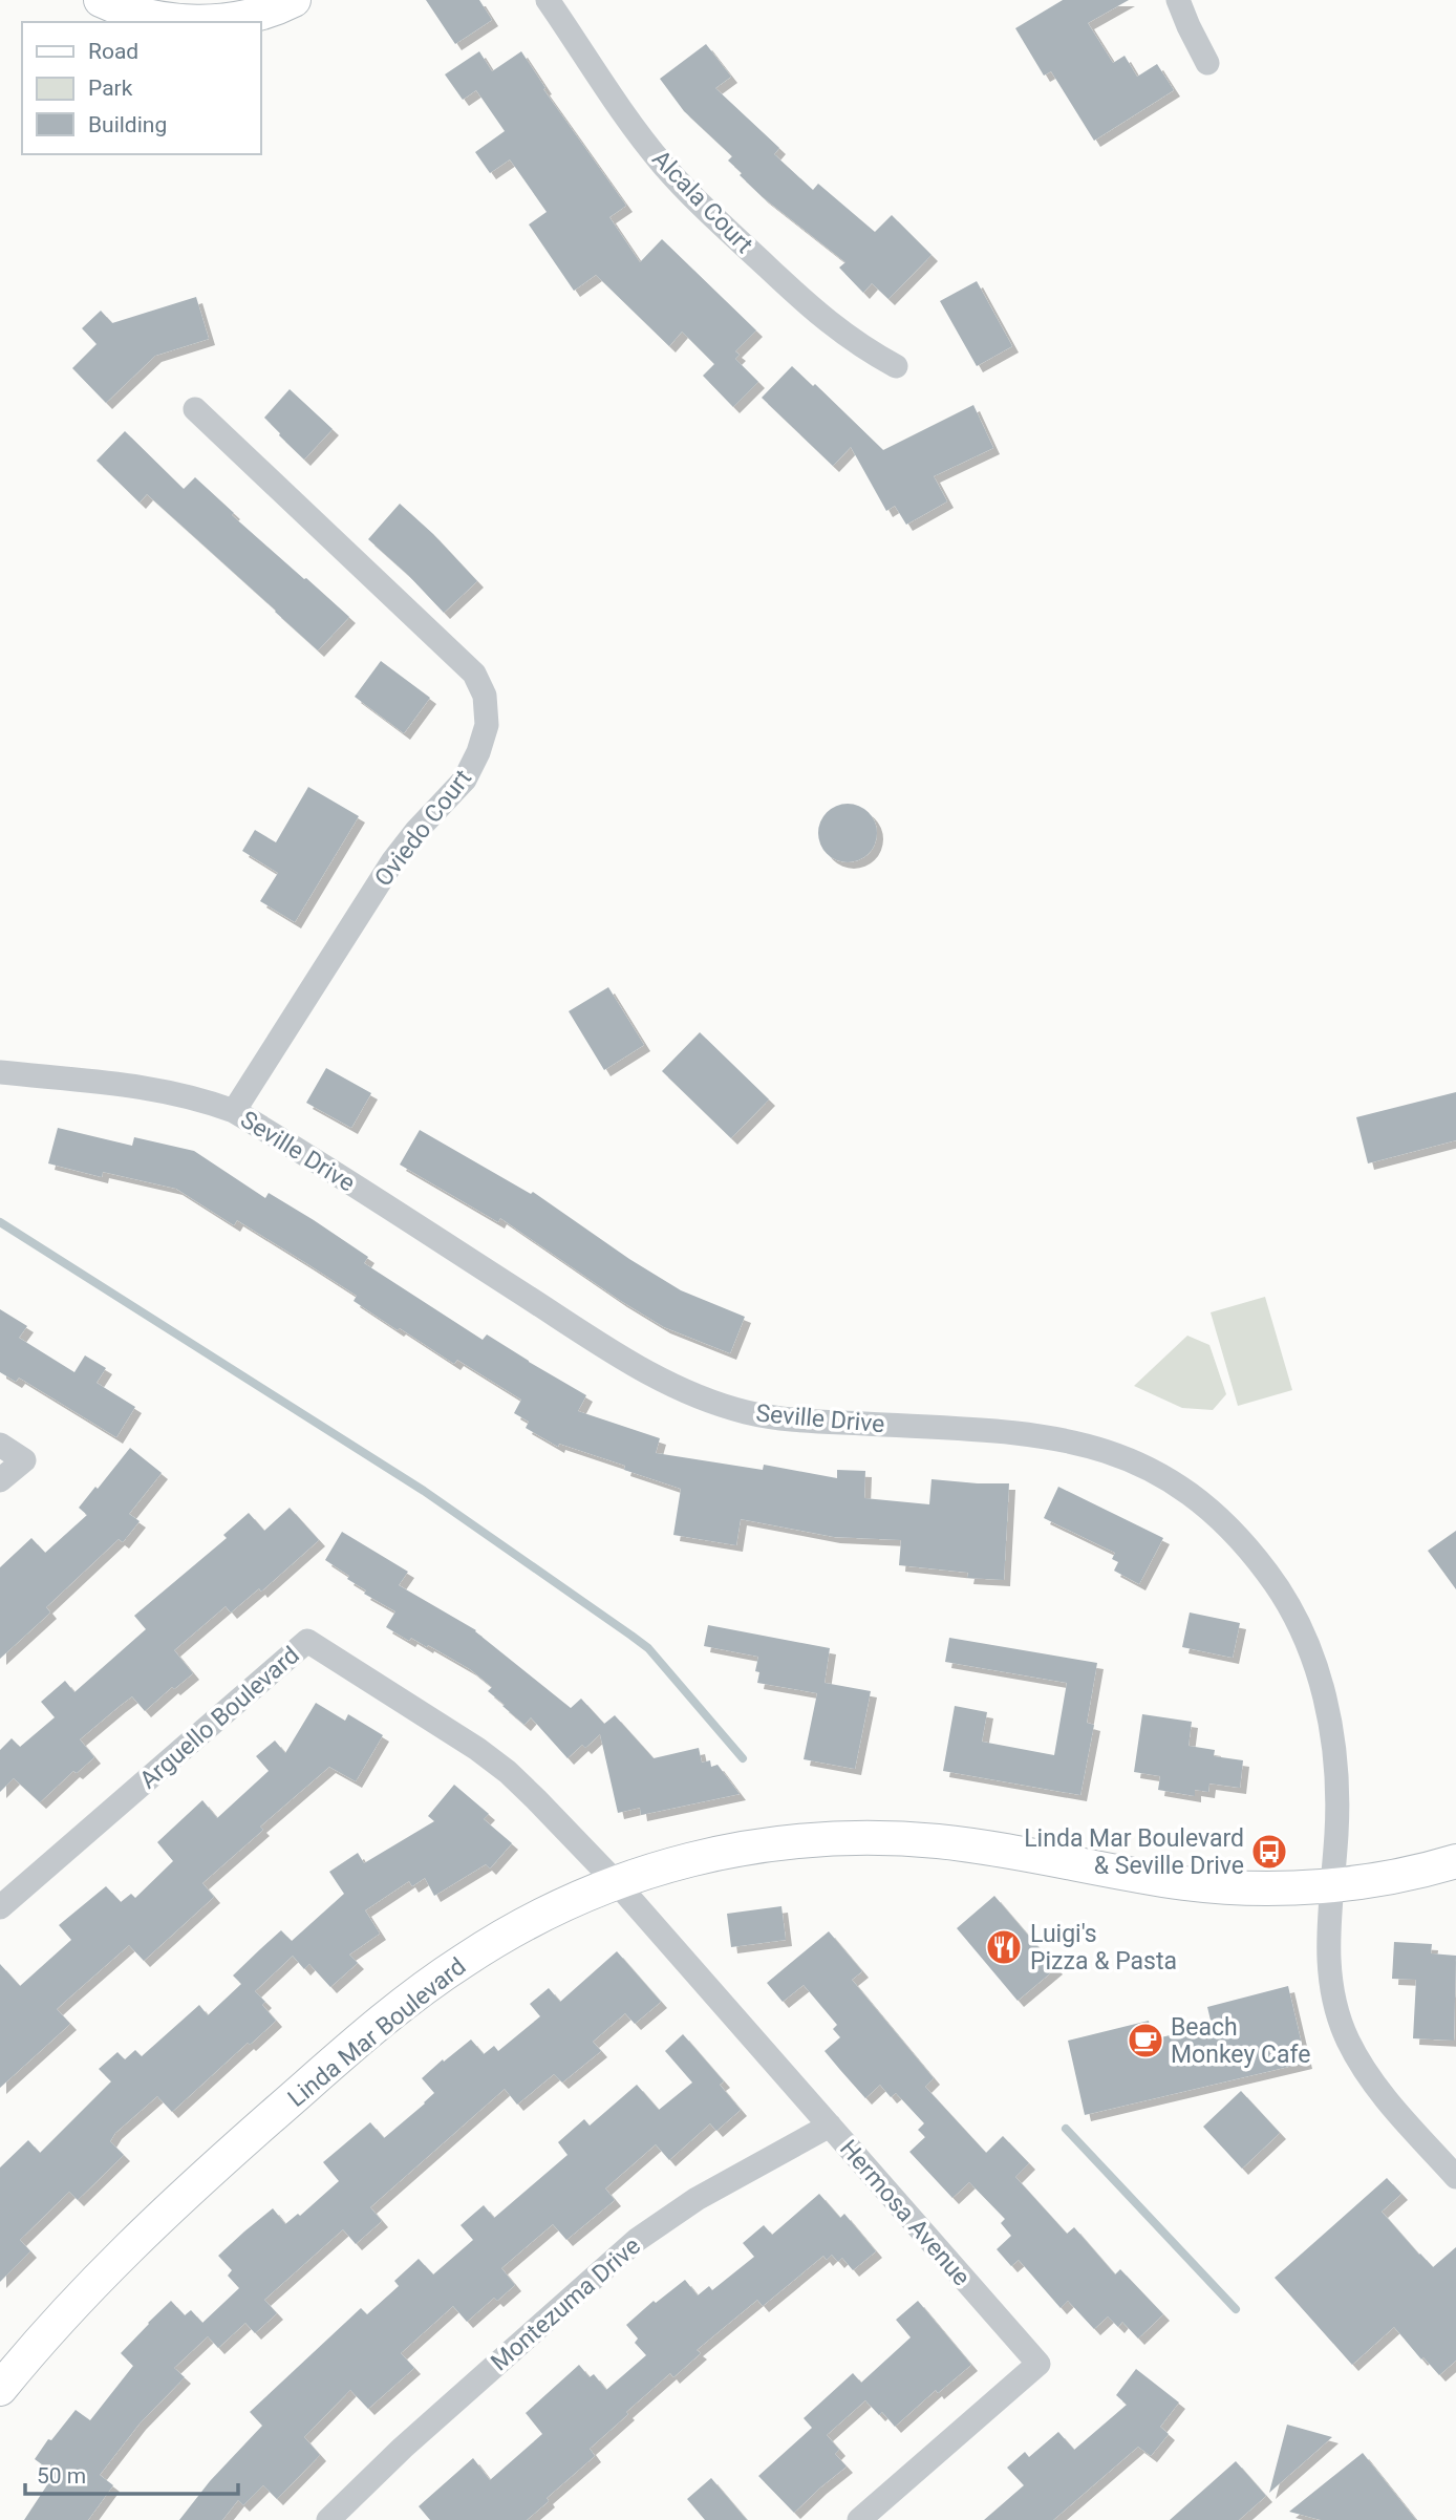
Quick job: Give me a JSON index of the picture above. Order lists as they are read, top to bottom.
{
  "streets": {
    "street": [
      "Alcala Court",
      "Oviedo Court",
      "Seville Drive",
      "Arguello Boulevard",
      "Linda Mar Boulevard",
      "Hermosa Avenue",
      "Montezuma Drive"
    ]
  },
  "crossings": [
    ["Oviedo Court", "Seville Drive"],
    ["Seville Drive", "Linda Mar Boulevard"],
    ["Arguello Boulevard", "Linda Mar Boulevard"],
    ["Arguello Boulevard", "Hermosa Avenue"],
    ["Linda Mar Boulevard", "Hermosa Avenue"],
    ["Hermosa Avenue", "Montezuma Drive"]
  ],
  "places": {
    "bus stop": ["Linda Mar Boulevard & Seville Drive"],
    "restaurant": ["Luigi's Pizza & Pasta"],
    "cafe": ["Beach Monkey Cafe"]
  },
  "legend": ["Road", "Park", "Building"],
  "scale_bar": "50 m"
}
